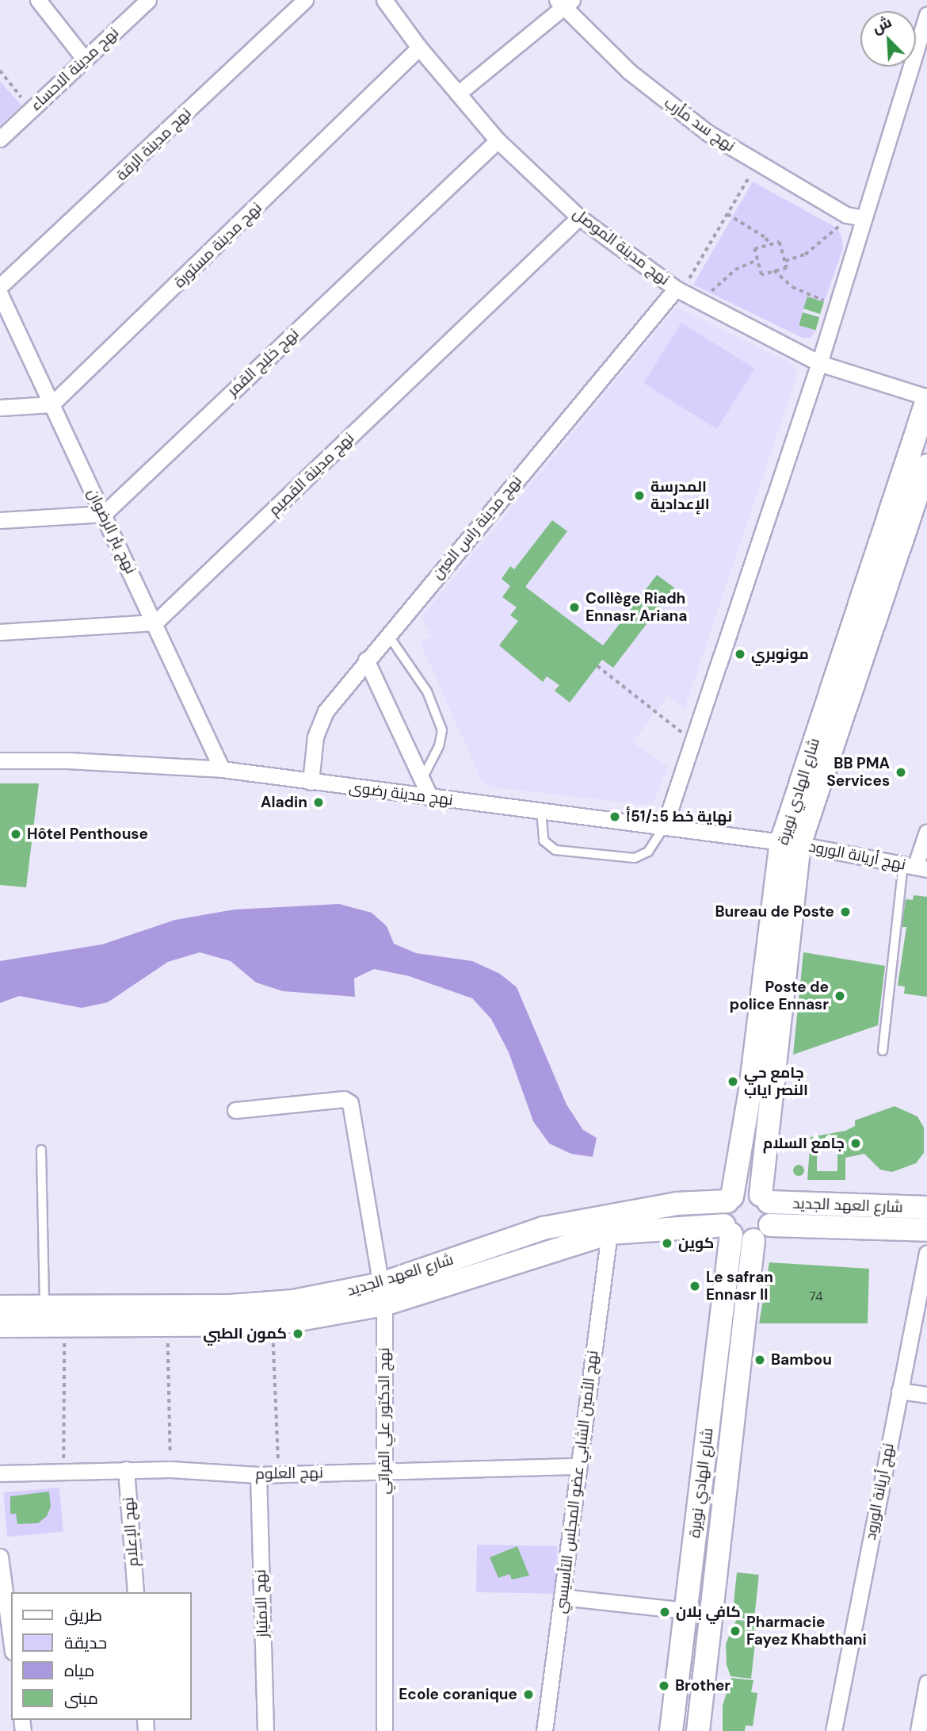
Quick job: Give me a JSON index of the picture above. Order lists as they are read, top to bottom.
{
  "streets": {
    "main road": ["شارع الهادي نويرة", "شارع العهد الجديد"],
    "street": [
      "نهج مدينة الاحساء",
      "نهج سد مأرب",
      "نهج مدينة الرقة",
      "نهج مدينة مستورة",
      "نهج مدينة الموصل",
      "نهج خليج القمر",
      "نهج مدينة القصيم",
      "نهج مدينة راس العين",
      "نهج بئر الرضوان",
      "نهج مدينة رضوى",
      "نهج أريانة الورود",
      "نهج الدكتور علي الفراتي",
      "نهج العلوم",
      "نهج الأمين الشابي عضو المجلس التأسيسي",
      "نهج الإعلام",
      "نهج الامتياز"
    ]
  },
  "crossings": [
    ["نهج مدينة مستورة", "نهج مدينة الموصل"],
    ["نهج مدينة مستورة", "نهج بئر الرضوان"],
    ["نهج مدينة الموصل", "نهج خليج القمر"],
    ["نهج مدينة الموصل", "نهج مدينة القصيم"],
    ["نهج مدينة الموصل", "نهج مدينة راس العين"],
    ["نهج مدينة الموصل", "شارع الهادي نويرة"],
    ["نهج خليج القمر", "نهج بئر الرضوان"],
    ["نهج مدينة القصيم", "نهج بئر الرضوان"],
    ["نهج مدينة راس العين", "نهج مدينة رضوى"],
    ["نهج بئر الرضوان", "نهج مدينة رضوى"],
    ["شارع الهادي نويرة", "نهج مدينة رضوى"],
    ["شارع الهادي نويرة", "نهج أريانة الورود"],
    ["شارع الهادي نويرة", "شارع العهد الجديد"],
    ["نهج مدينة رضوى", "نهج أريانة الورود"],
    ["شارع العهد الجديد", "نهج الدكتور علي الفراتي"],
    ["شارع العهد الجديد", "نهج الأمين الشابي عضو المجلس التأسيسي"],
    ["نهج الدكتور علي الفراتي", "نهج العلوم"],
    ["نهج العلوم", "نهج الأمين الشابي عضو المجلس التأسيسي"],
    ["نهج العلوم", "نهج الإعلام"],
    ["نهج العلوم", "نهج الامتياز"]
  ],
  "places": [
    "المدرسة الإعدادية",
    "Collège Riadh Ennasr Ariana",
    "مونوبري",
    "BB PMA Services",
    "Aladin",
    "نهاية خط 5د/51أ",
    "Hôtel Penthouse",
    "Bureau de Poste",
    "Poste de police Ennasr",
    "جامع حي النصر اياب",
    "جامع السلام",
    "كوين",
    "Le safran Ennasr II",
    "كمون الطبي",
    "Bambou",
    "كافي بلان",
    "Pharmacie Fayez Khabthani",
    "Brother",
    "Ecole coranique"
  ],
  "house_numbers": ["74"],
  "legend": [
    "طريق",
    "حديقة",
    "مياه",
    "مبنى"
  ],
  "north": "top left"
}
